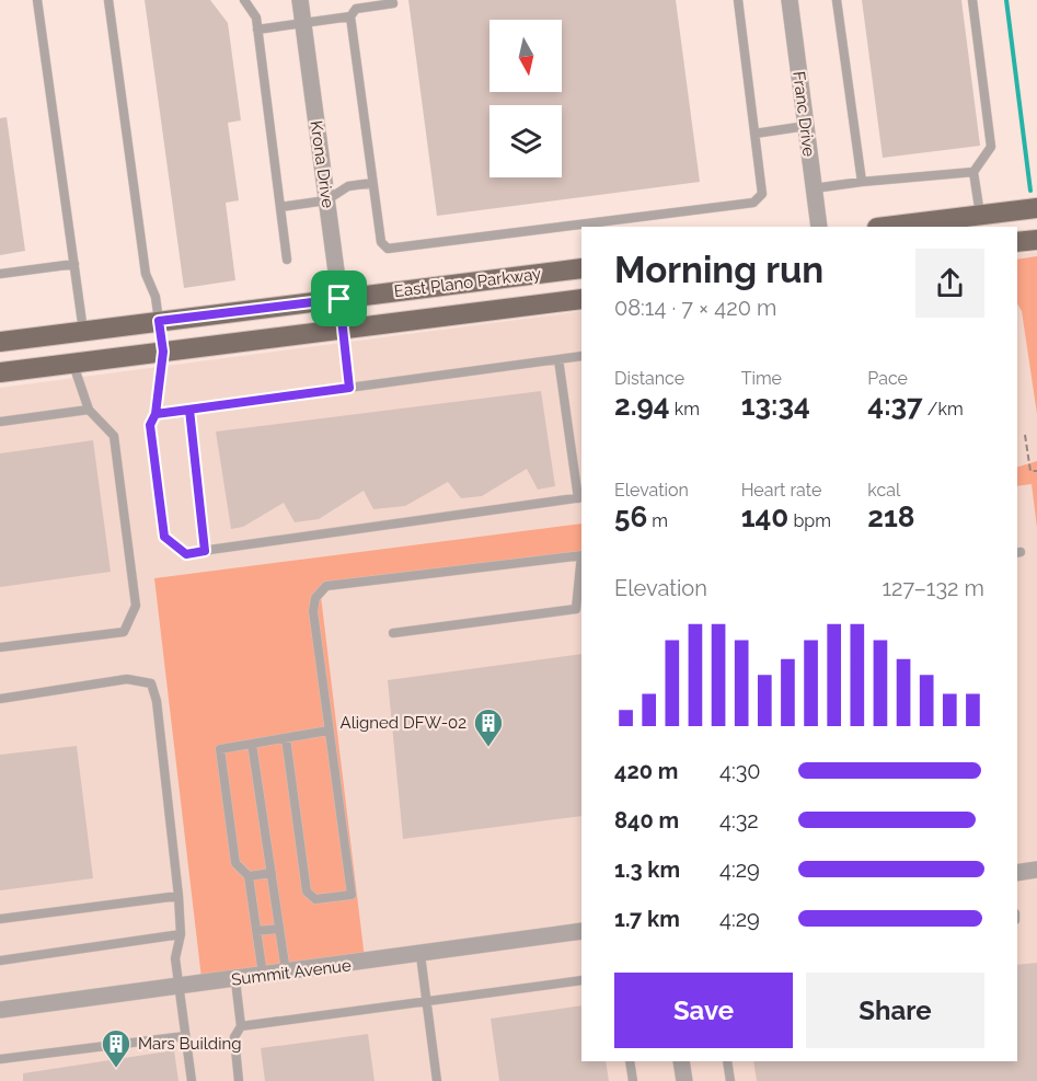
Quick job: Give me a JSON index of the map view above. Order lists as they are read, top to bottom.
{
  "streets": {
    "main road": ["East Plano Parkway"],
    "street": ["Franc Drive", "Krona Drive", "Summit Avenue"]
  },
  "crossings": [
    ["Krona Drive", "East Plano Parkway"]
  ],
  "places": {
    "building": ["Aligned DFW-02", "Mars Building"]
  },
  "north": "bottom",
  "page": {
    "heading": ["Morning run", "08:14 · 7 × 420 m"],
    "stats": [
      ["Distance", "2.94 km"],
      ["Time", "13:34"],
      ["Pace", "4:37 /km"],
      ["Elevation", "56 m"],
      ["Heart rate", "140 bpm"],
      ["kcal", "218"]
    ],
    "chart": ["Elevation", "127–132 m"],
    "list": [
      {
        "name": "420 m",
        "note": "4:30"
      },
      {
        "name": "840 m",
        "note": "4:32"
      },
      {
        "name": "1.3 km",
        "note": "4:29"
      },
      {
        "name": "1.7 km",
        "note": "4:29"
      }
    ],
    "buttons": ["Save", "Share"]
  }
}
